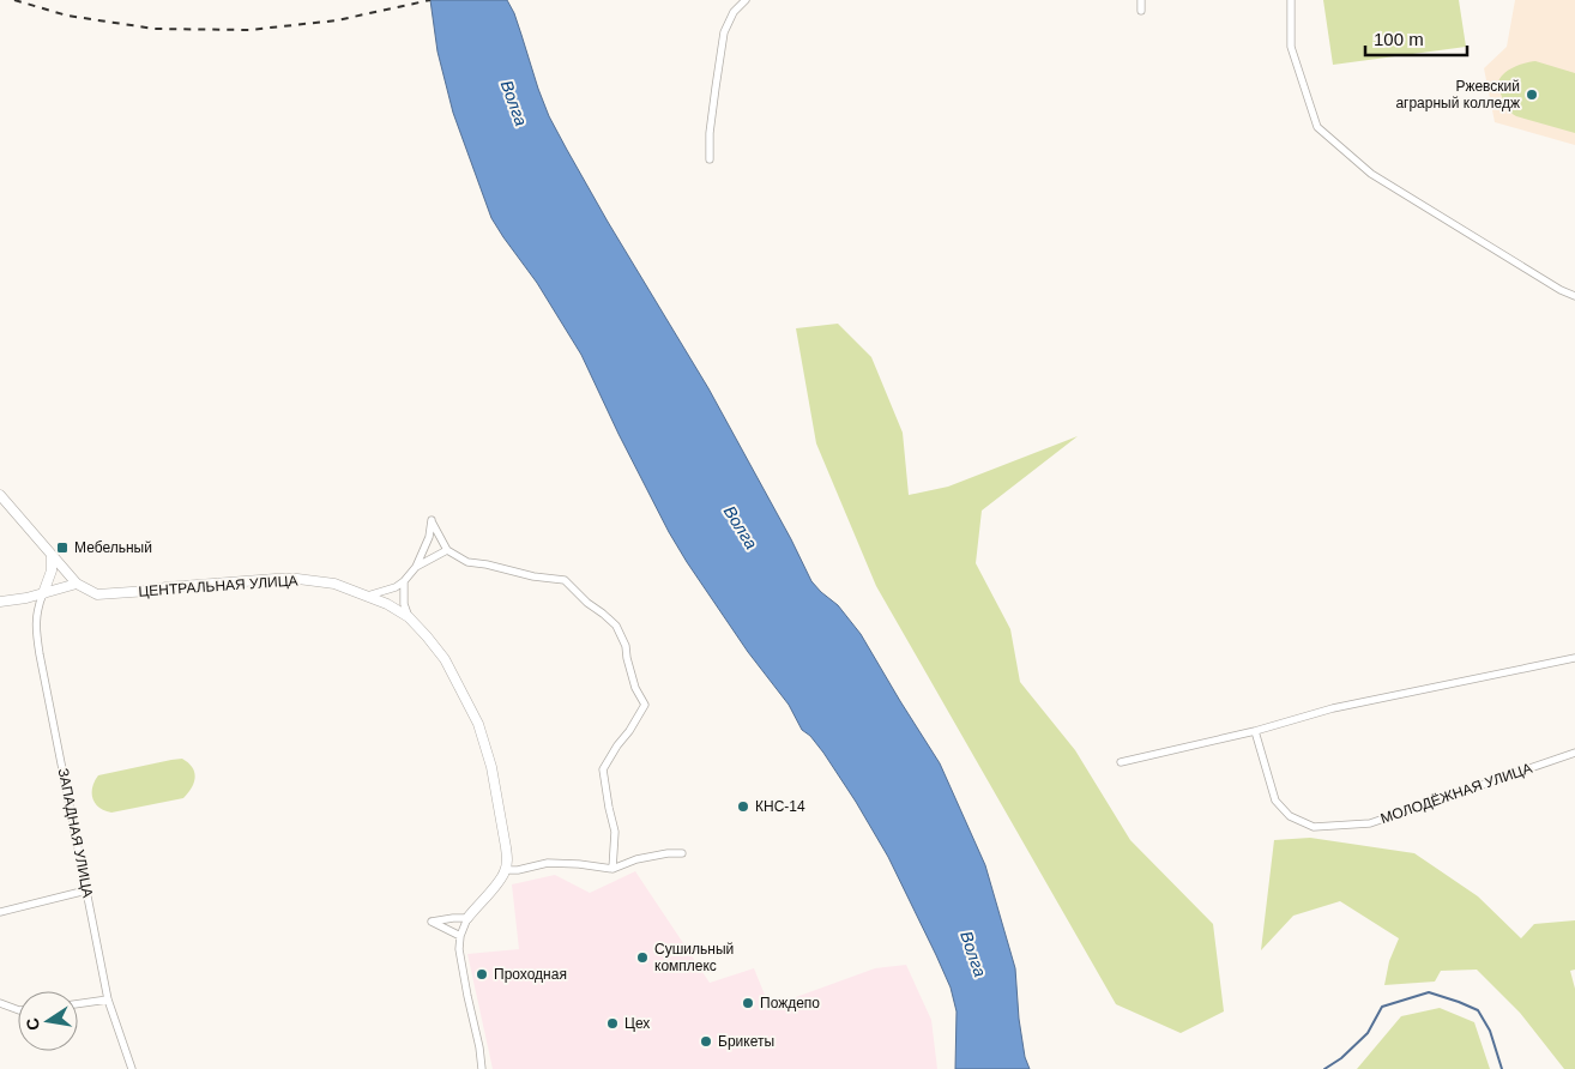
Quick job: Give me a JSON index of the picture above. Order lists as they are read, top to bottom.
{
  "streets": {
    "street": ["ЦЕНТРАЛЬНАЯ УЛИЦА", "МОЛОДЁЖНАЯ УЛИЦА", "ЗАПАДНАЯ УЛИЦА"]
  },
  "water": ["Волга"],
  "places": {
    "other": [
      "Ржевский аграрный колледж",
      "КНС-14",
      "Сушильный комплекс",
      "Проходная",
      "Пождепо",
      "Цех",
      "Брикеты"
    ],
    "transit": ["Мебельный"]
  },
  "scale_bar": "100 m",
  "north": "left"
}
